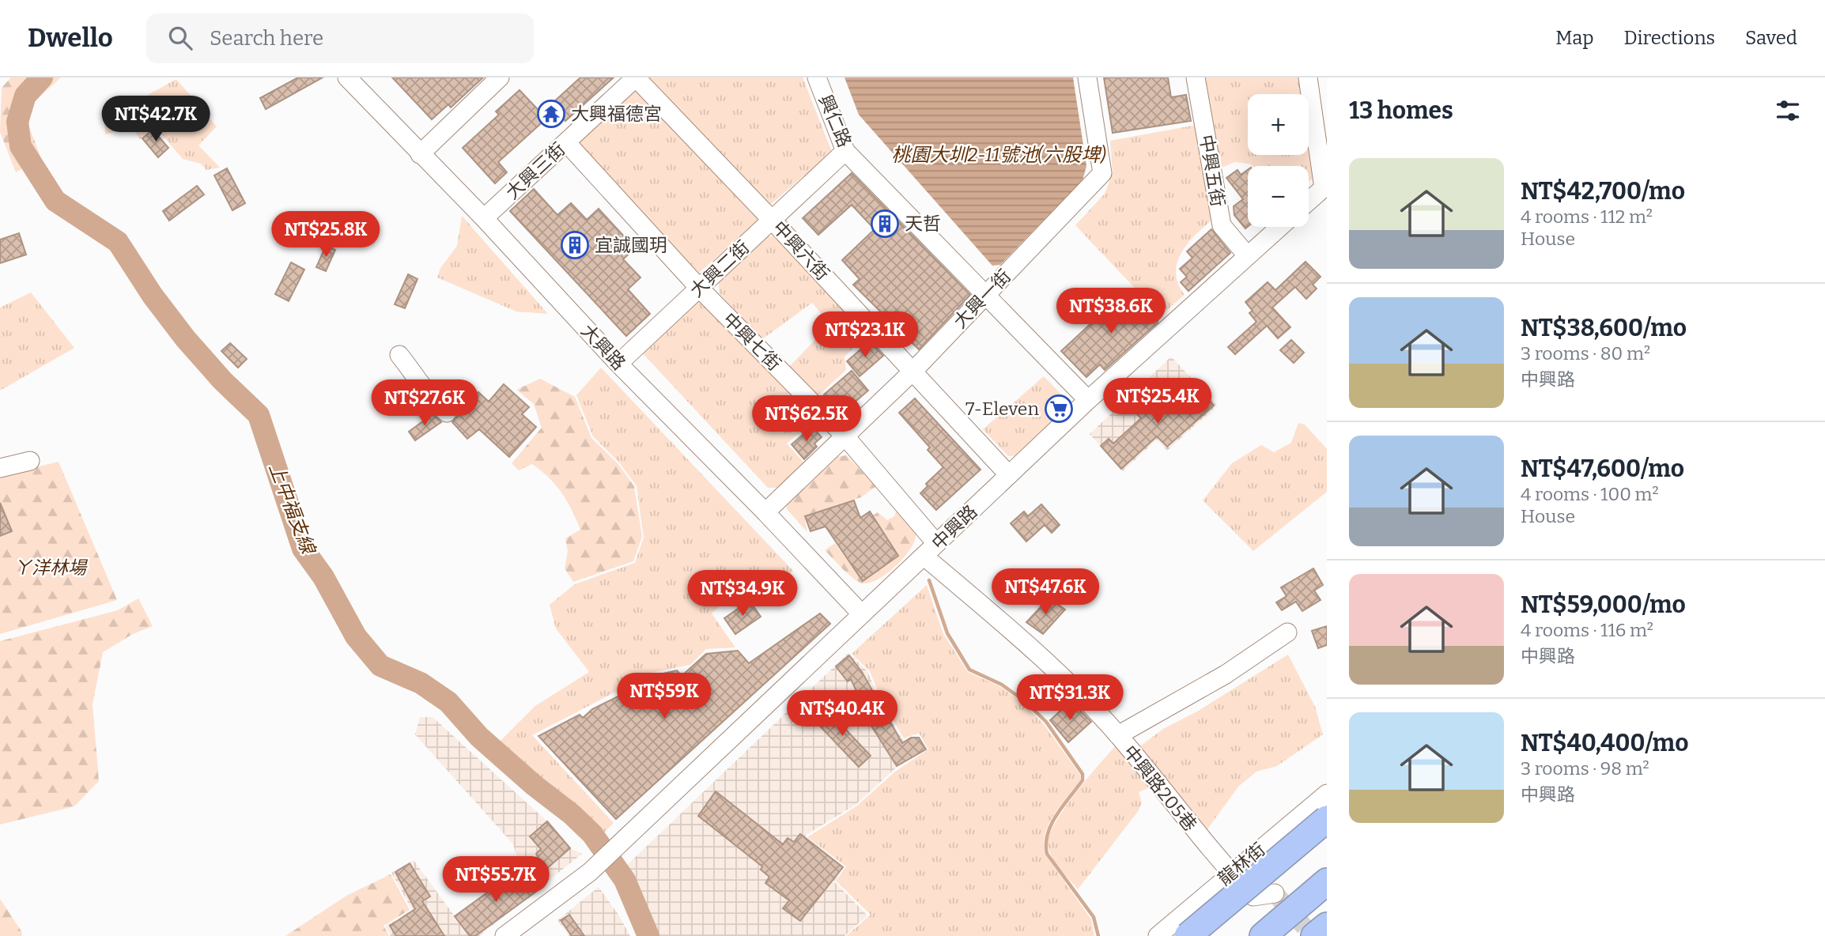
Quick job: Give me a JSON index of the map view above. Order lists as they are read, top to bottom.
{
  "streets": {
    "street": [
      "興仁路",
      "大興三街",
      "中興五街",
      "中興六街",
      "大興二街",
      "大興一街",
      "中興七街",
      "大興路",
      "中興路",
      "中興路205巷",
      "龍林街"
    ]
  },
  "crossings": [
    ["興仁路", "大興二街"],
    ["興仁路", "大興一街"],
    ["興仁路", "中興路"],
    ["大興三街", "中興六街"],
    ["大興三街", "中興七街"],
    ["大興三街", "大興路"],
    ["中興五街", "中興路"],
    ["中興六街", "大興二街"],
    ["中興六街", "大興一街"],
    ["中興六街", "中興路"],
    ["大興二街", "中興七街"],
    ["大興二街", "大興路"],
    ["大興一街", "中興七街"],
    ["大興一街", "大興路"],
    ["中興七街", "中興路"],
    ["中興七街", "中興路205巷"],
    ["大興路", "中興路"],
    ["中興路", "中興路205巷"],
    ["中興路205巷", "龍林街"]
  ],
  "water": ["桃園大圳2-11號池(六股埤)", "上中福支線"],
  "parks": ["ㄚ洋林場"],
  "places": {
    "temple": ["大興福德宮"],
    "building": ["天哲", "宜誠國玥"],
    "supermarket": ["7-Eleven"]
  },
  "page": {
    "header": "Dwello",
    "search": "Search here",
    "nav": ["Map", "Directions", "Saved"],
    "heading": "13 homes",
    "map_buttons": ["+", "−"],
    "price": [
      "NT$42.7K",
      "NT$25.8K",
      "NT$38.6K",
      "NT$23.1K",
      "NT$25.4K",
      "NT$27.6K",
      "NT$62.5K",
      "NT$47.6K",
      "NT$34.9K",
      "NT$59K",
      "NT$31.3K",
      "NT$40.4K",
      "NT$55.7K"
    ],
    "list": [
      {
        "name": "NT$42,700/mo",
        "note": "4 rooms · 112 m² · House"
      },
      {
        "name": "NT$38,600/mo",
        "note": "3 rooms · 80 m² · 中興路"
      },
      {
        "name": "NT$47,600/mo",
        "note": "4 rooms · 100 m² · House"
      },
      {
        "name": "NT$59,000/mo",
        "note": "4 rooms · 116 m² · 中興路"
      },
      {
        "name": "NT$40,400/mo",
        "note": "3 rooms · 98 m² · 中興路"
      }
    ]
  }
}
